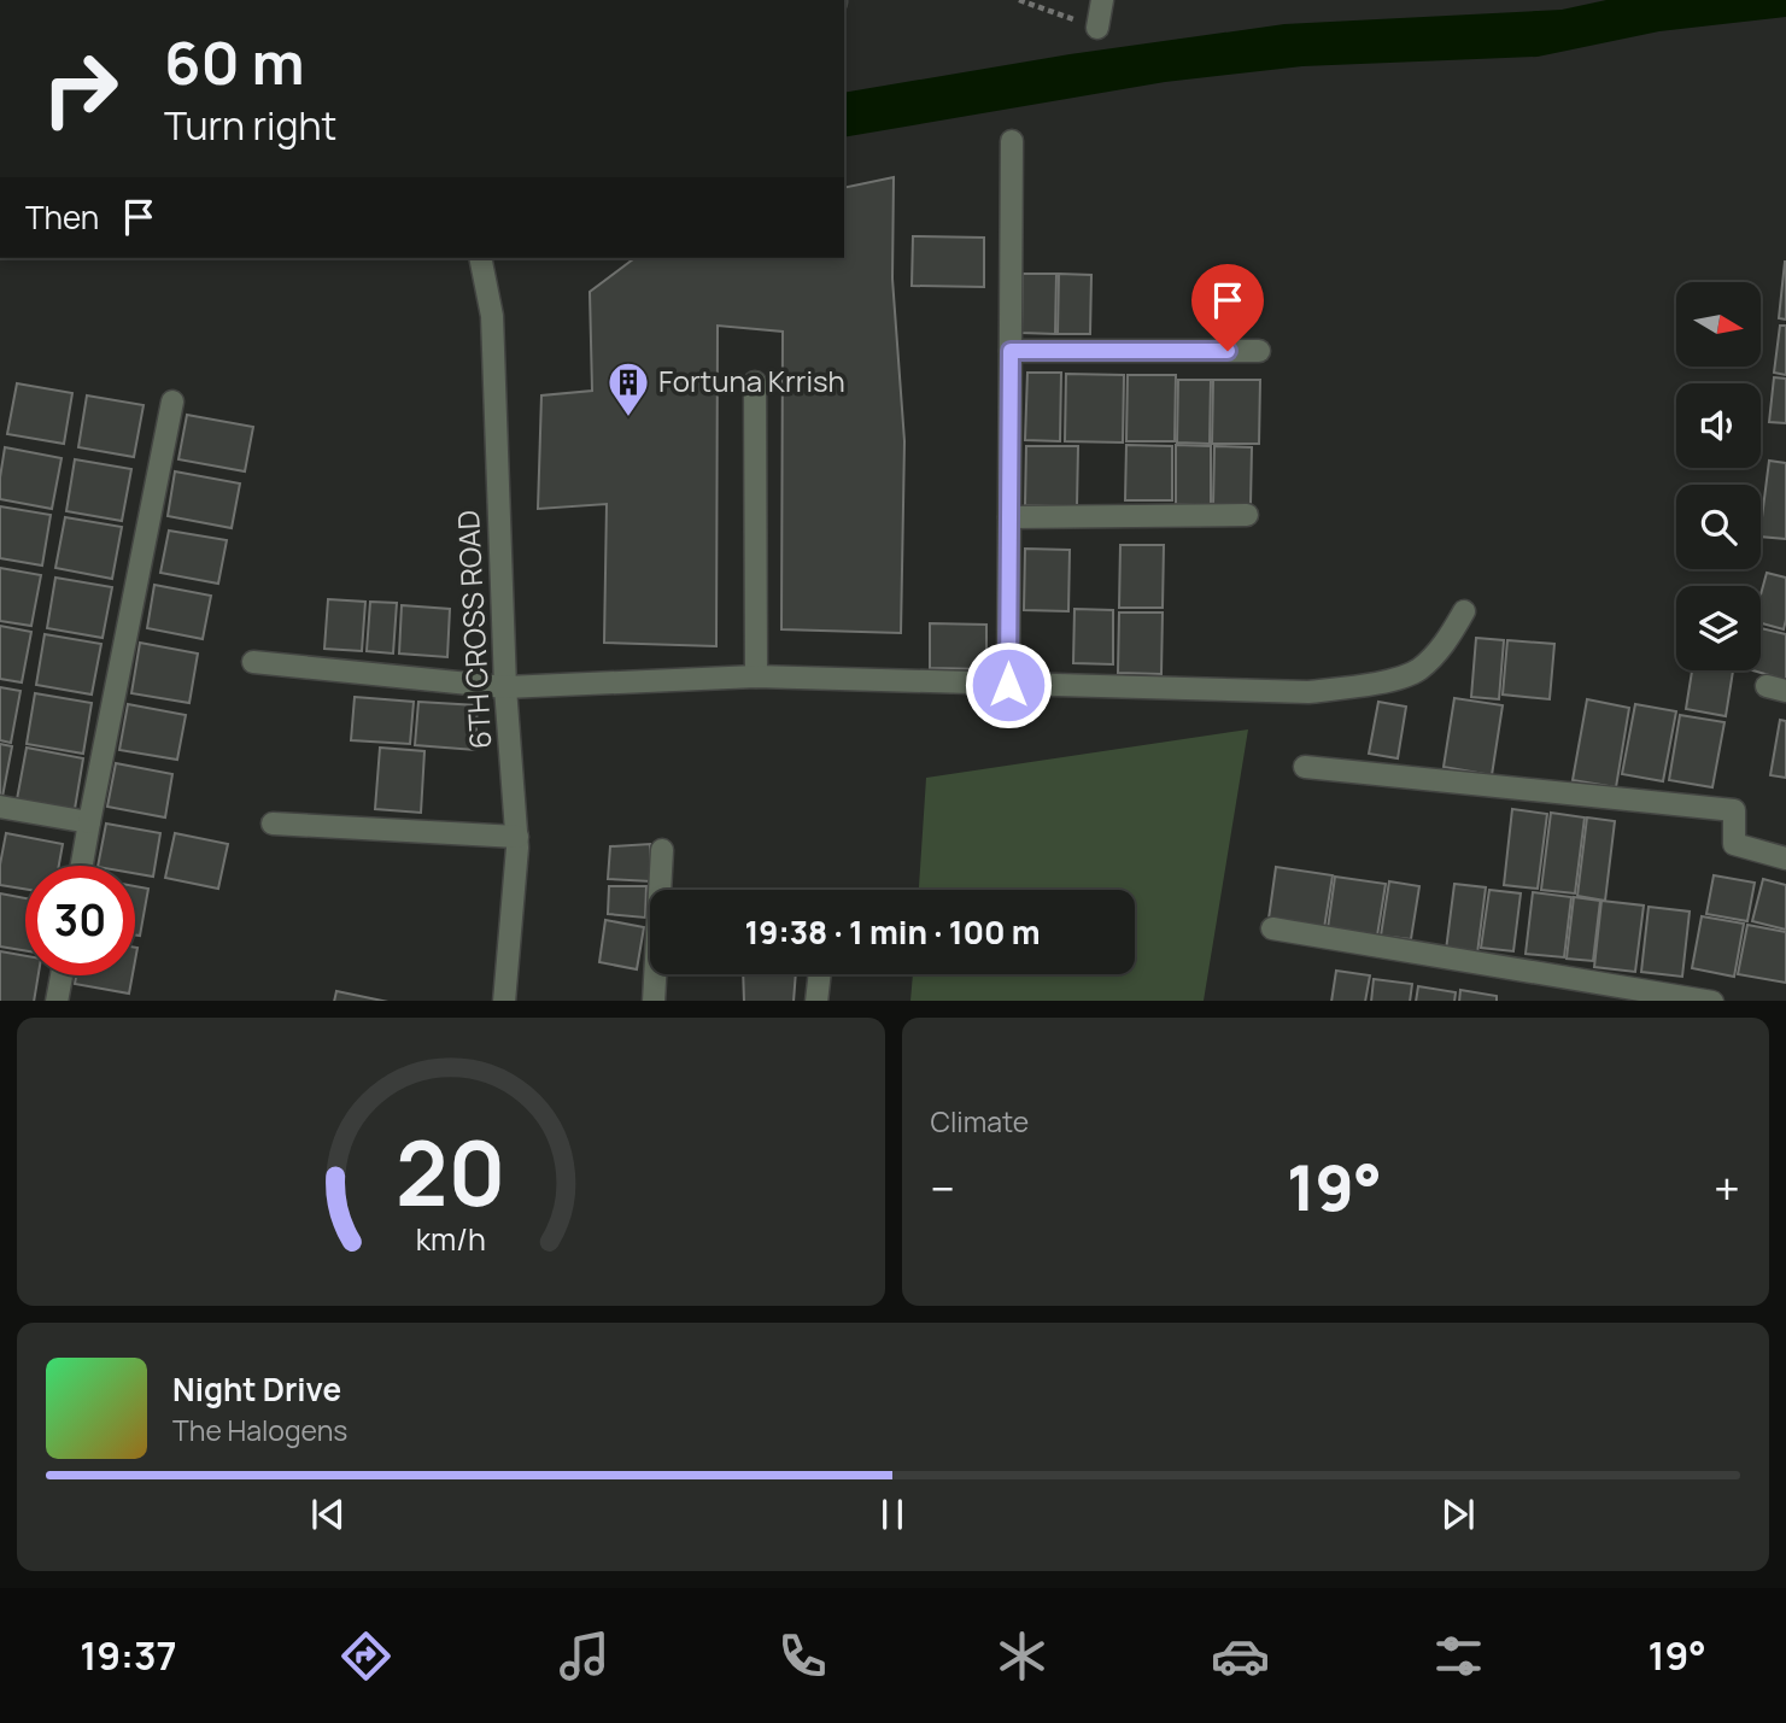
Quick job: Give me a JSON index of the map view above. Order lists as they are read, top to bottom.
{
  "streets": {
    "street": ["6TH CROSS ROAD"]
  },
  "places": {
    "building": ["Fortuna Krrish"]
  },
  "north": "right",
  "page": {
    "turn": ["60 m", "Turn right"],
    "then": "Then",
    "limit": "30",
    "trip": "19:38 · 1 min · 100 m",
    "tile": "Climate",
    "heat": ["−", "19°", "+"],
    "song": ["Night Drive", "The Halogens"],
    "tabs": ["19:37", "19°"],
    "gauge": ["20", "km/h"]
  }
}
